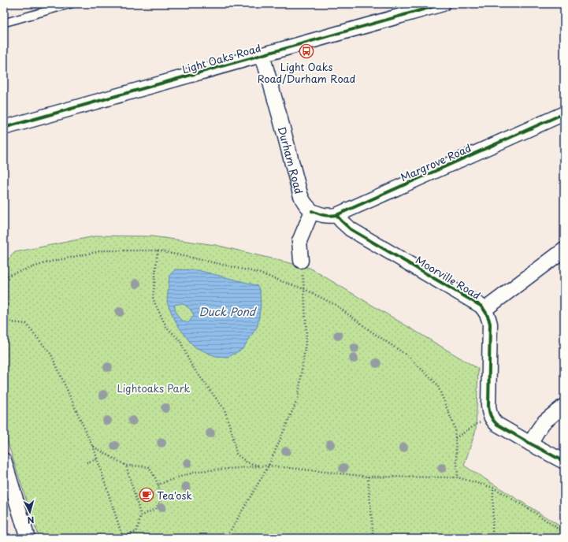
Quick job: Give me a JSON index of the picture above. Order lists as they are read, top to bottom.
{
  "streets": {
    "street": [
      "Light Oaks Road",
      "Durham Road",
      "Margrove Road",
      "Moorville Road"
    ]
  },
  "crossings": [
    ["Light Oaks Road", "Durham Road"],
    ["Durham Road", "Margrove Road"],
    ["Margrove Road", "Moorville Road"]
  ],
  "water": ["Duck Pond"],
  "parks": ["Lightoaks Park"],
  "places": {
    "bus stop": ["Light Oaks Road/Durham Road"],
    "cafe": ["Tea'osk"]
  },
  "north": "bottom"
}
